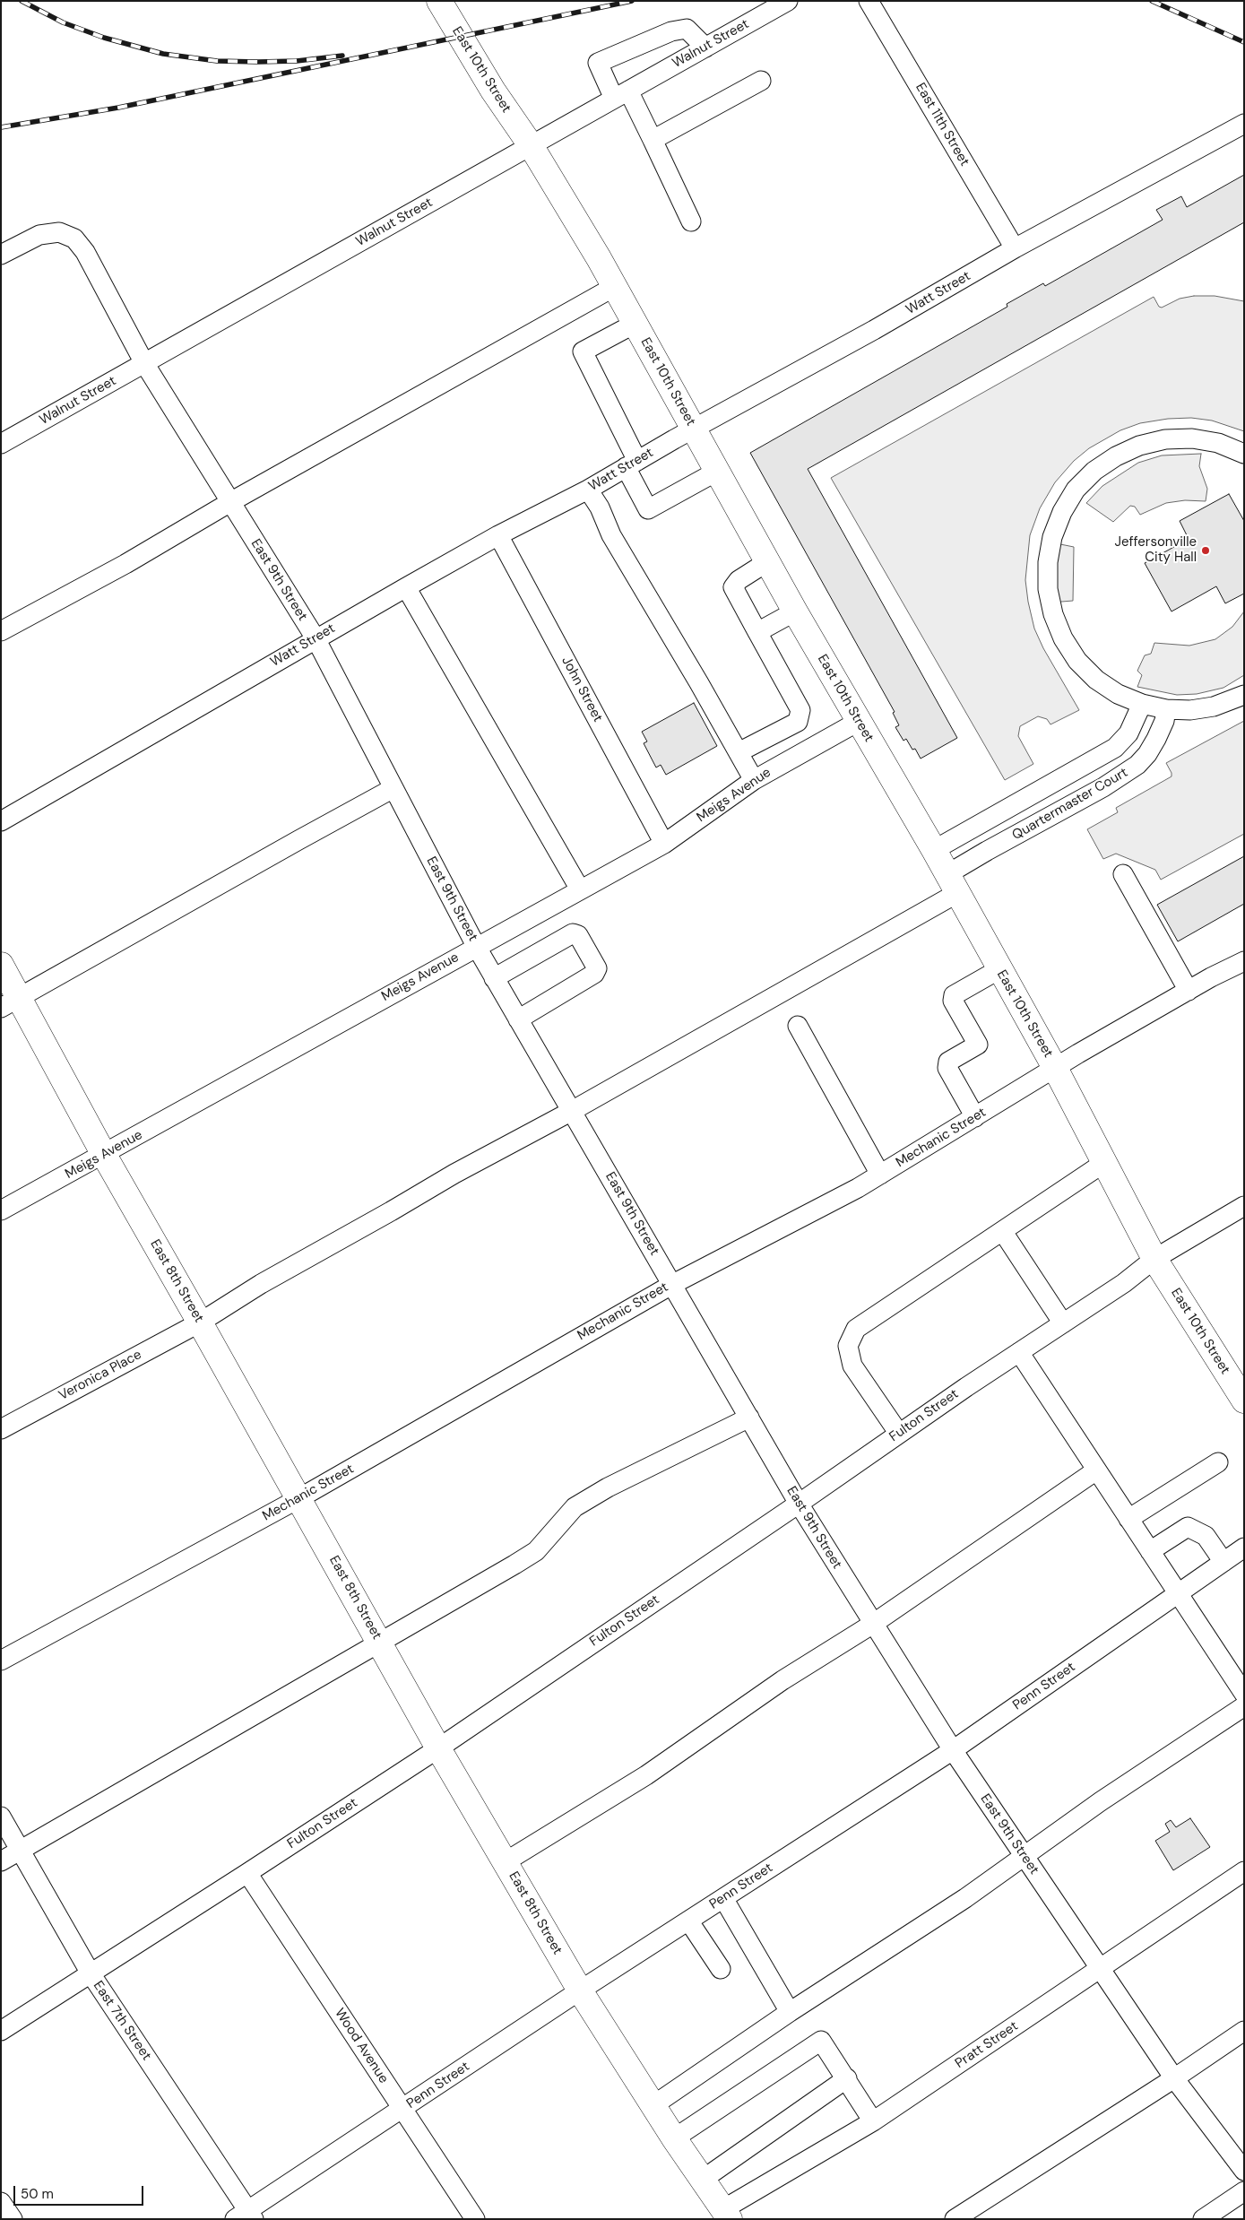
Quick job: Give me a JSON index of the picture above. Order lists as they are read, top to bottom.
{
  "streets": {
    "main road": ["East 10th Street", "East 8th Street"],
    "street": [
      "Walnut Street",
      "East 11th Street",
      "Watt Street",
      "East 9th Street",
      "John Street",
      "Meigs Avenue",
      "Quartermaster Court",
      "Mechanic Street",
      "Veronica Place",
      "Fulton Street",
      "Penn Street",
      "East 7th Street",
      "Pratt Street",
      "Wood Avenue"
    ]
  },
  "crossings": [
    ["Walnut Street", "East 10th Street"],
    ["Walnut Street", "East 9th Street"],
    ["East 10th Street", "Watt Street"],
    ["East 10th Street", "Meigs Avenue"],
    ["East 10th Street", "Quartermaster Court"],
    ["East 10th Street", "Mechanic Street"],
    ["East 10th Street", "Fulton Street"],
    ["East 11th Street", "Watt Street"],
    ["Watt Street", "East 9th Street"],
    ["Watt Street", "John Street"],
    ["East 9th Street", "Meigs Avenue"],
    ["East 9th Street", "Quartermaster Court"],
    ["East 9th Street", "Mechanic Street"],
    ["East 9th Street", "Veronica Place"],
    ["East 9th Street", "Fulton Street"],
    ["East 9th Street", "Penn Street"],
    ["East 9th Street", "Pratt Street"],
    ["John Street", "Meigs Avenue"],
    ["Meigs Avenue", "East 8th Street"],
    ["Quartermaster Court", "Veronica Place"],
    ["Mechanic Street", "East 8th Street"],
    ["East 8th Street", "Veronica Place"],
    ["East 8th Street", "Fulton Street"],
    ["East 8th Street", "Penn Street"],
    ["East 8th Street", "Pratt Street"],
    ["Fulton Street", "East 7th Street"],
    ["Fulton Street", "Wood Avenue"],
    ["Penn Street", "East 7th Street"],
    ["Penn Street", "Wood Avenue"]
  ],
  "places": ["Jeffersonville City Hall"],
  "scale_bar": "50 m"
}
